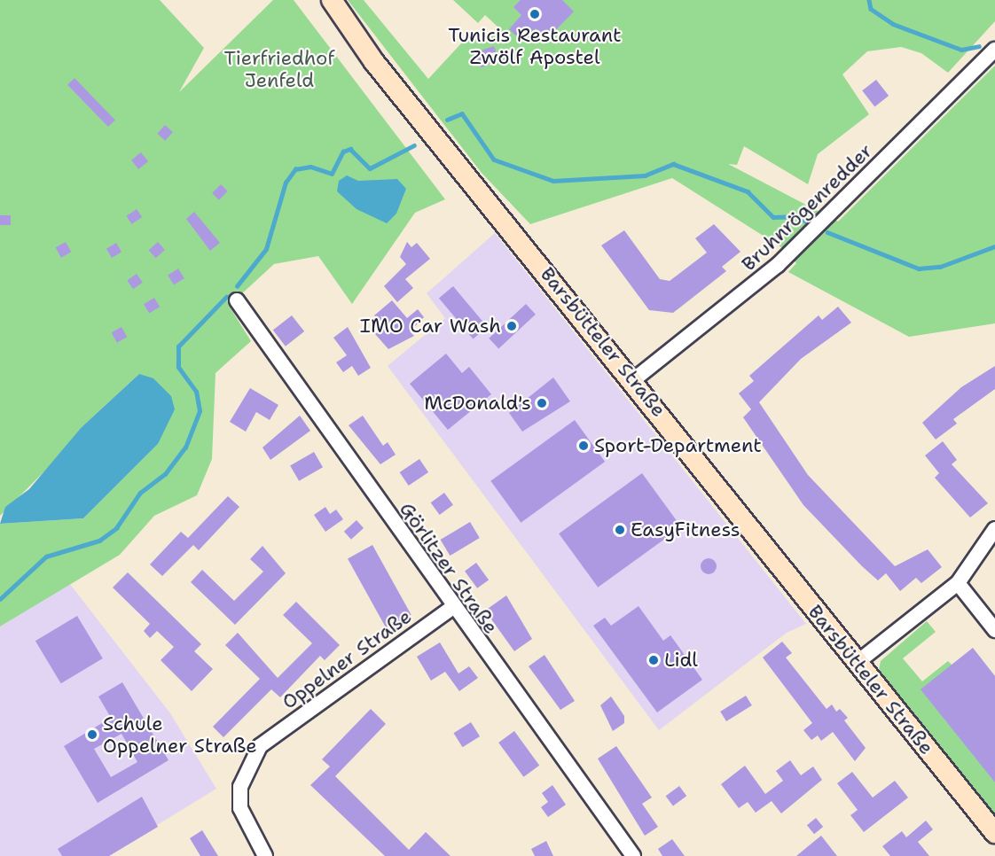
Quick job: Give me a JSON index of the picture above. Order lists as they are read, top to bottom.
{
  "streets": {
    "main road": ["Barsbütteler Straße"],
    "street": ["Bruhnrögenredder", "Görlitzer Straße", "Oppelner Straße"]
  },
  "crossings": [
    ["Bruhnrögenredder", "Barsbütteler Straße"],
    ["Görlitzer Straße", "Oppelner Straße"]
  ],
  "parks": ["Tierfriedhof Jenfeld"],
  "places": [
    "Tunicis Restaurant Zwölf Apostel",
    "IMO Car Wash",
    "McDonald's",
    "Sport-Department",
    "EasyFitness",
    "Lidl",
    "Schule Oppelner Straße"
  ]
}
